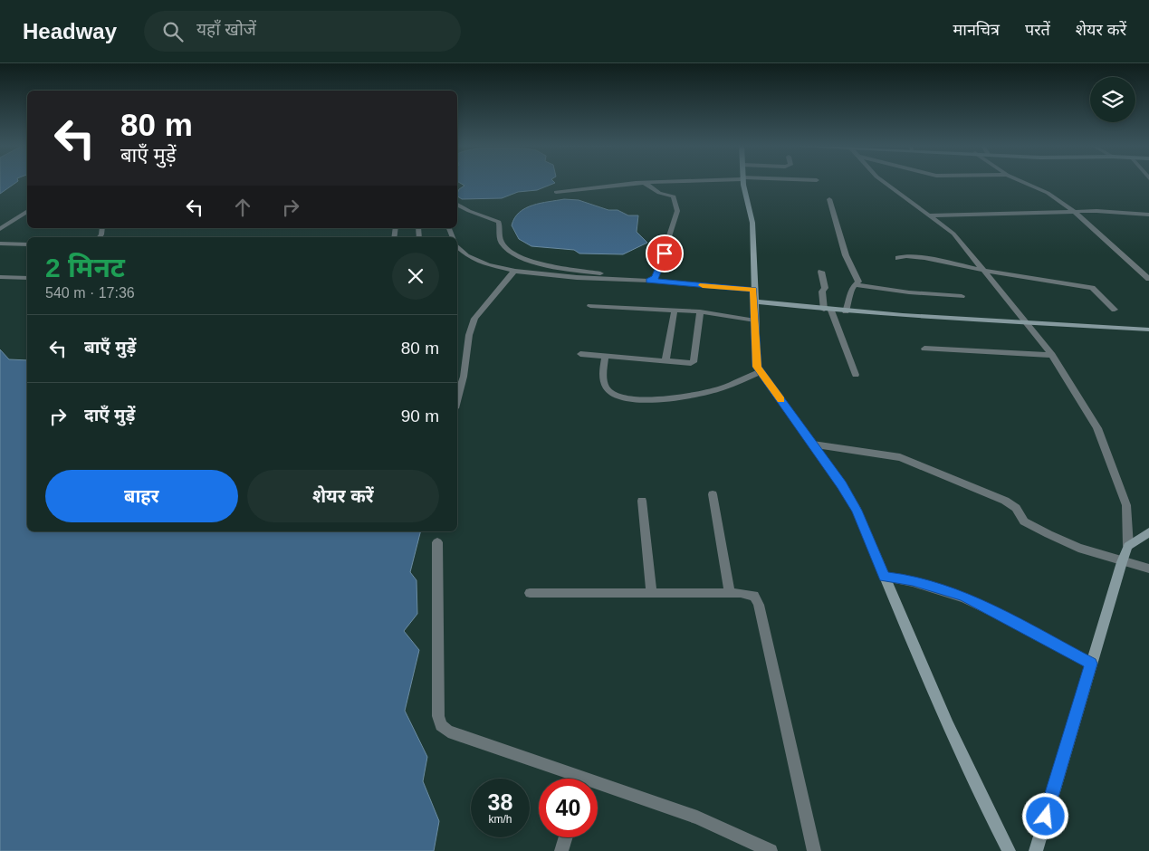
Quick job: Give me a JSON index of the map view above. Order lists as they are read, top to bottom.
{
  "page": {
    "header": "Headway",
    "search": "यहाँ खोजें",
    "nav": ["मानचित्र", "परतें", "शेयर करें"],
    "turn": ["80 m", "बाएँ मुड़ें"],
    "heading": ["2 मिनट", "540 m · 17:36"],
    "list": [
      {
        "name": "बाएँ मुड़ें",
        "value": "80 m"
      },
      {
        "name": "दाएँ मुड़ें",
        "value": "90 m"
      }
    ],
    "buttons": ["बाहर", "शेयर करें"],
    "speed": "38 km/h",
    "limit": "40"
  }
}
